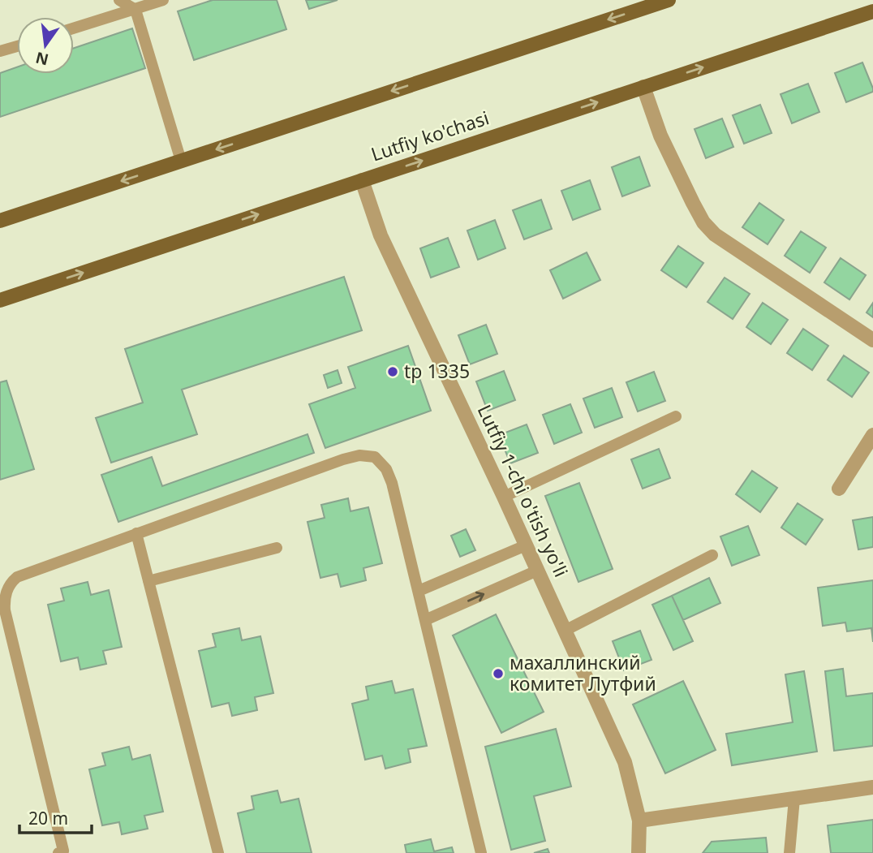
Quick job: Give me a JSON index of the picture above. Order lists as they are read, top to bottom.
{
  "streets": {
    "main road": ["Lutfiy ko'chasi"],
    "street": ["Lutfiy 1-chi o'tish yo'li"]
  },
  "crossings": [
    ["Lutfiy ko'chasi", "Lutfiy 1-chi o'tish yo'li"]
  ],
  "places": ["tp 1335", "махаллинский комитет Лутфий"],
  "scale_bar": "20 m",
  "north": "bottom"
}
